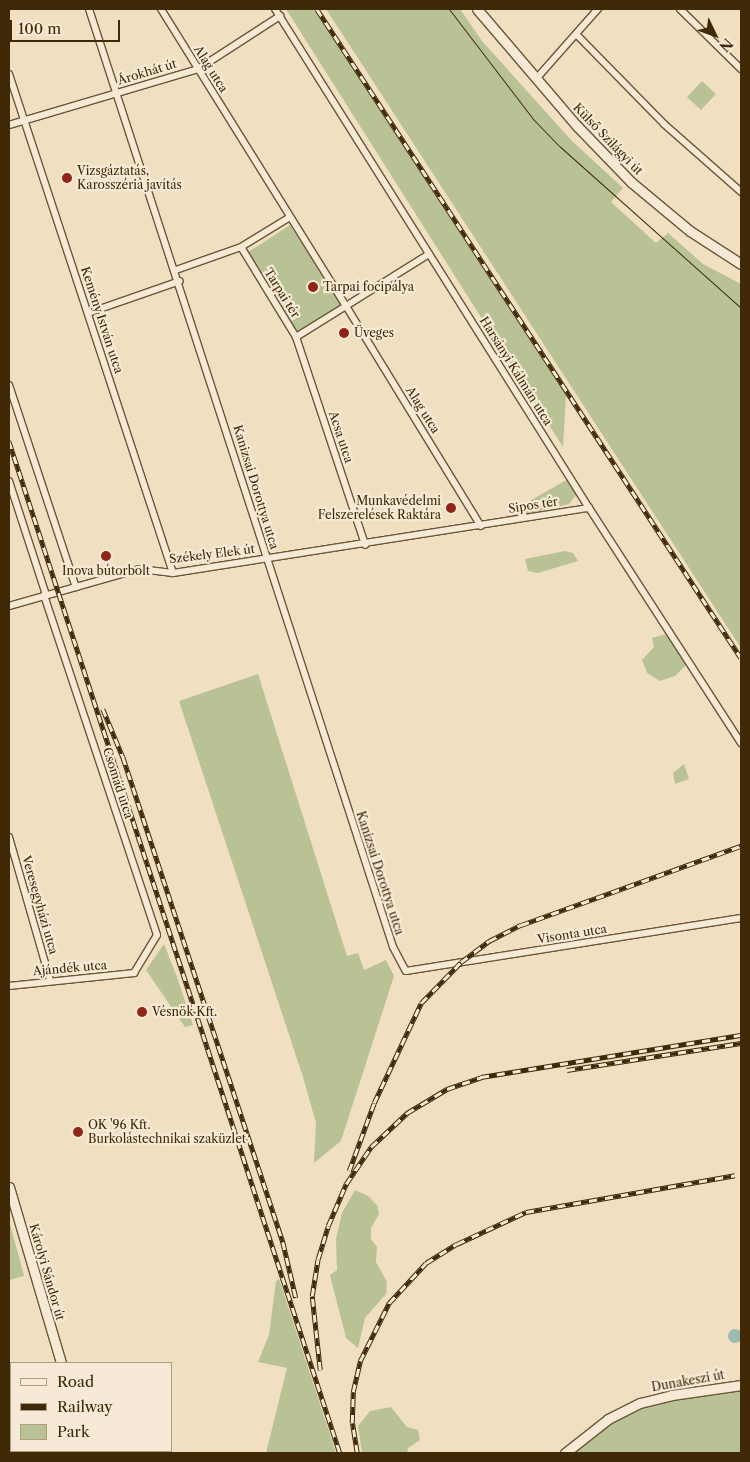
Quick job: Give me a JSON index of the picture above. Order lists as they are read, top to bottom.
{
  "streets": {
    "street": [
      "Alag utca",
      "Árokhát út",
      "Külső Szilágyi út",
      "Tarpai tér",
      "Kemény István utca",
      "Harsányi Kálmán utca",
      "Acsa utca",
      "Kanizsai Dorottya utca",
      "Sipos tér",
      "Székely Elek út",
      "Csomád utca",
      "Veresegyházi utca",
      "Visonta utca",
      "Ajándék utca",
      "Károlyi Sándor út",
      "Dunakeszi út"
    ]
  },
  "crossings": [
    ["Alag utca", "Árokhát út"],
    ["Alag utca", "Tarpai tér"],
    ["Alag utca", "Sipos tér"],
    ["Alag utca", "Székely Elek út"],
    ["Árokhát út", "Kemény István utca"],
    ["Árokhát út", "Harsányi Kálmán utca"],
    ["Árokhát út", "Kanizsai Dorottya utca"],
    ["Tarpai tér", "Harsányi Kálmán utca"],
    ["Tarpai tér", "Acsa utca"],
    ["Kemény István utca", "Székely Elek út"],
    ["Harsányi Kálmán utca", "Sipos tér"],
    ["Acsa utca", "Székely Elek út"],
    ["Kanizsai Dorottya utca", "Székely Elek út"],
    ["Kanizsai Dorottya utca", "Visonta utca"],
    ["Sipos tér", "Székely Elek út"],
    ["Székely Elek út", "Csomád utca"],
    ["Csomád utca", "Ajándék utca"],
    ["Veresegyházi utca", "Ajándék utca"]
  ],
  "places": [
    "Vizsgáztatás, Karosszéria javítás",
    "Tarpai focipálya",
    "Üveges",
    "Munkavédelmi Felszerelések Raktára",
    "Inova bútorbolt",
    "Vésnök Kft.",
    "OK '96 Kft. Burkolástechnikai szaküzlet"
  ],
  "legend": ["Road", "Railway", "Park"],
  "scale_bar": "100 m",
  "north": "bottom right"
}
